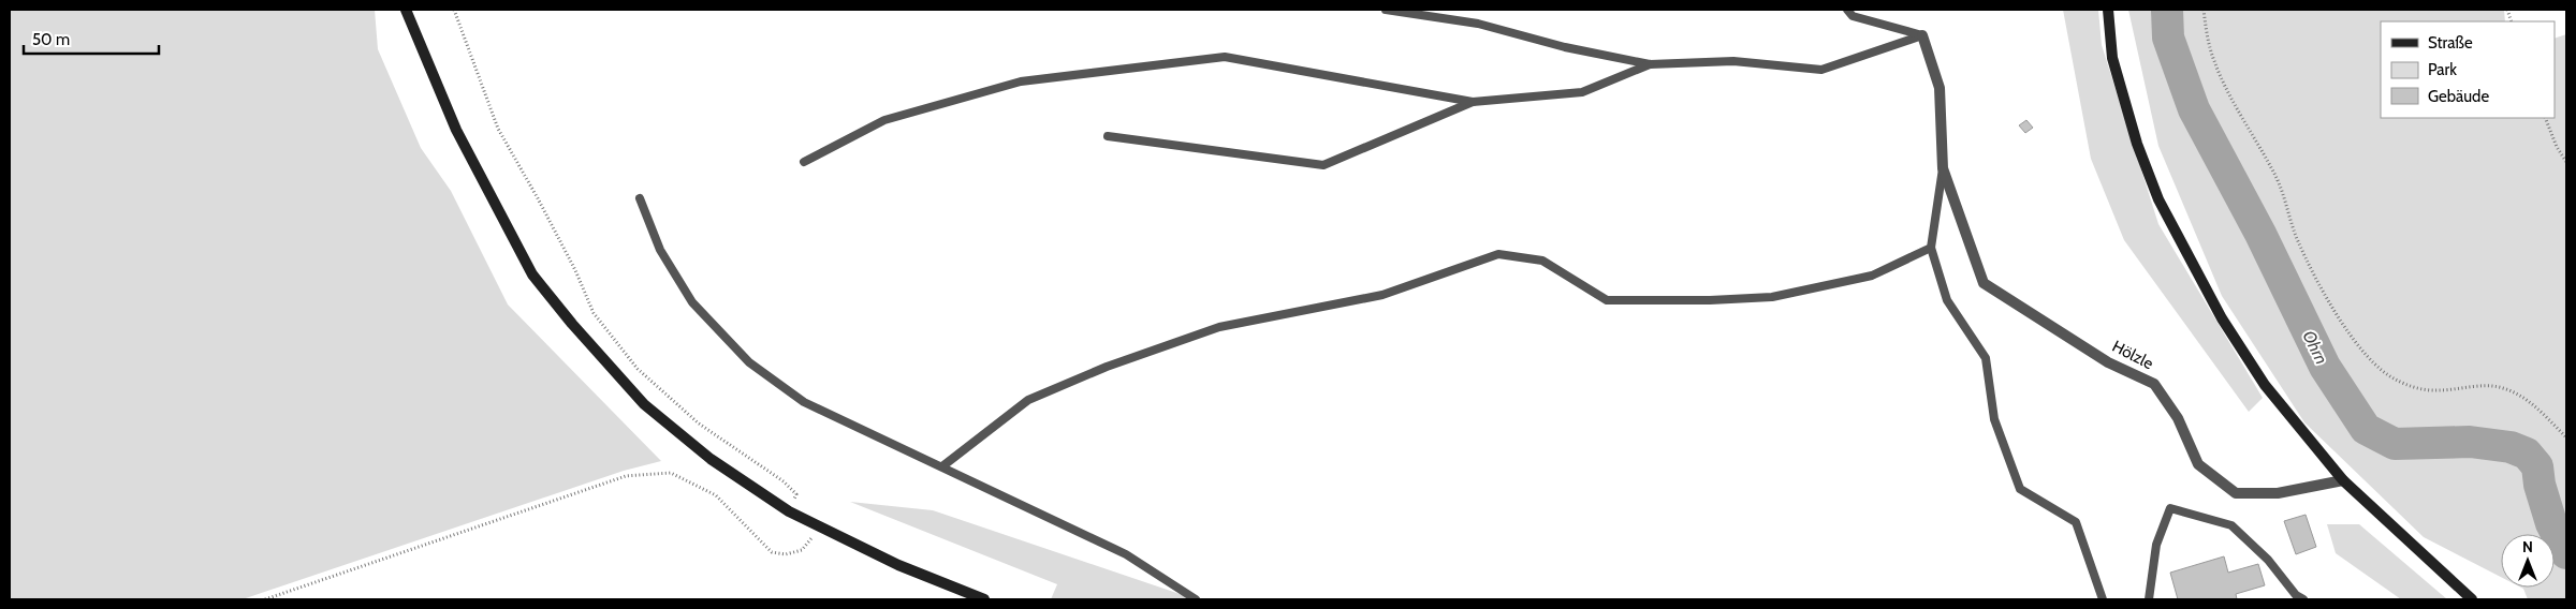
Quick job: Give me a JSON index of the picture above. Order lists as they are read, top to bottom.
{
  "streets": {
    "street": ["Hölzle"]
  },
  "water": ["Ohrn"],
  "legend": ["Straße", "Park", "Gebäude"],
  "scale_bar": "50 m",
  "north": "top"
}
